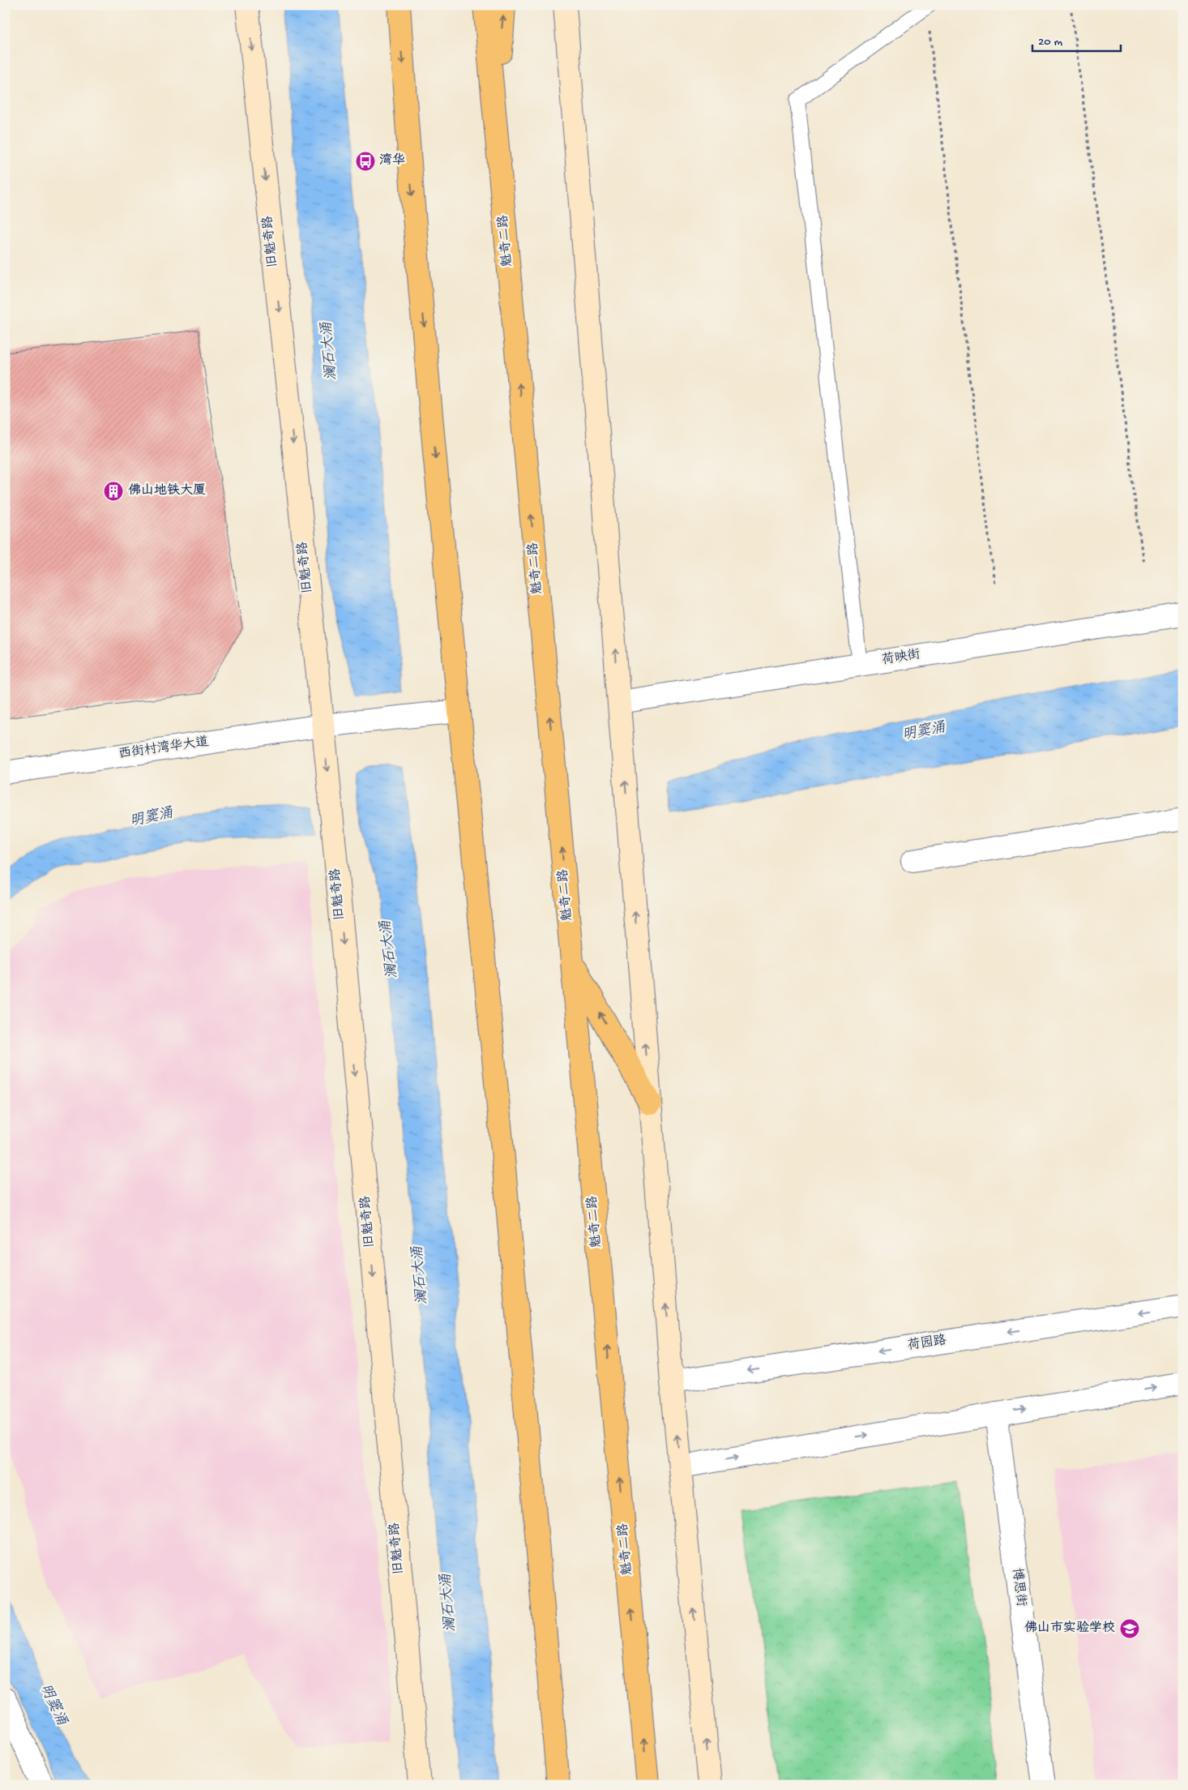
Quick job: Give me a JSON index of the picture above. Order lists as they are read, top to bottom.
{
  "streets": {
    "highway": ["魁奇二路"],
    "main road": ["旧魁奇路"],
    "street": [
      "荷映街",
      "西街村湾华大道",
      "荷园路",
      "博思街"
    ]
  },
  "crossings": [
    ["旧魁奇路", "西街村湾华大道"]
  ],
  "one_way": ["旧魁奇路"],
  "water": ["澜石大涌", "明窦涌"],
  "places": {
    "bus stop": ["湾华"],
    "building": ["佛山地铁大厦"],
    "school or university": ["佛山市实验学校"]
  },
  "scale_bar": "20 m"
}
